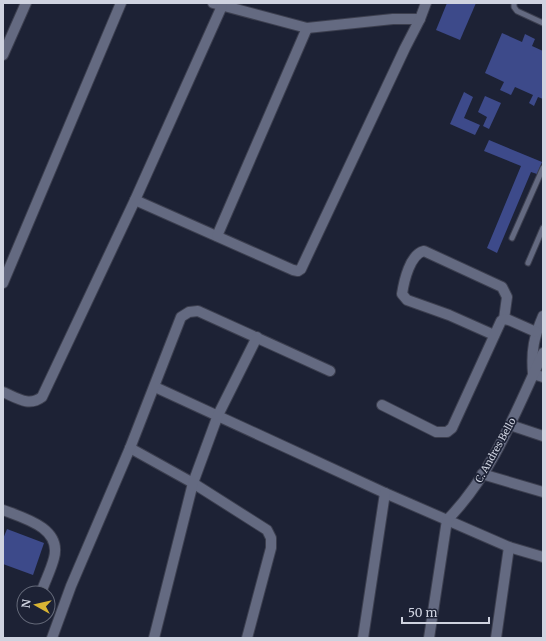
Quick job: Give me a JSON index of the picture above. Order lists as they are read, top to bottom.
{
  "streets": {
    "street": ["C. Andres Bello"]
  },
  "scale_bar": "50 m",
  "north": "left"
}
